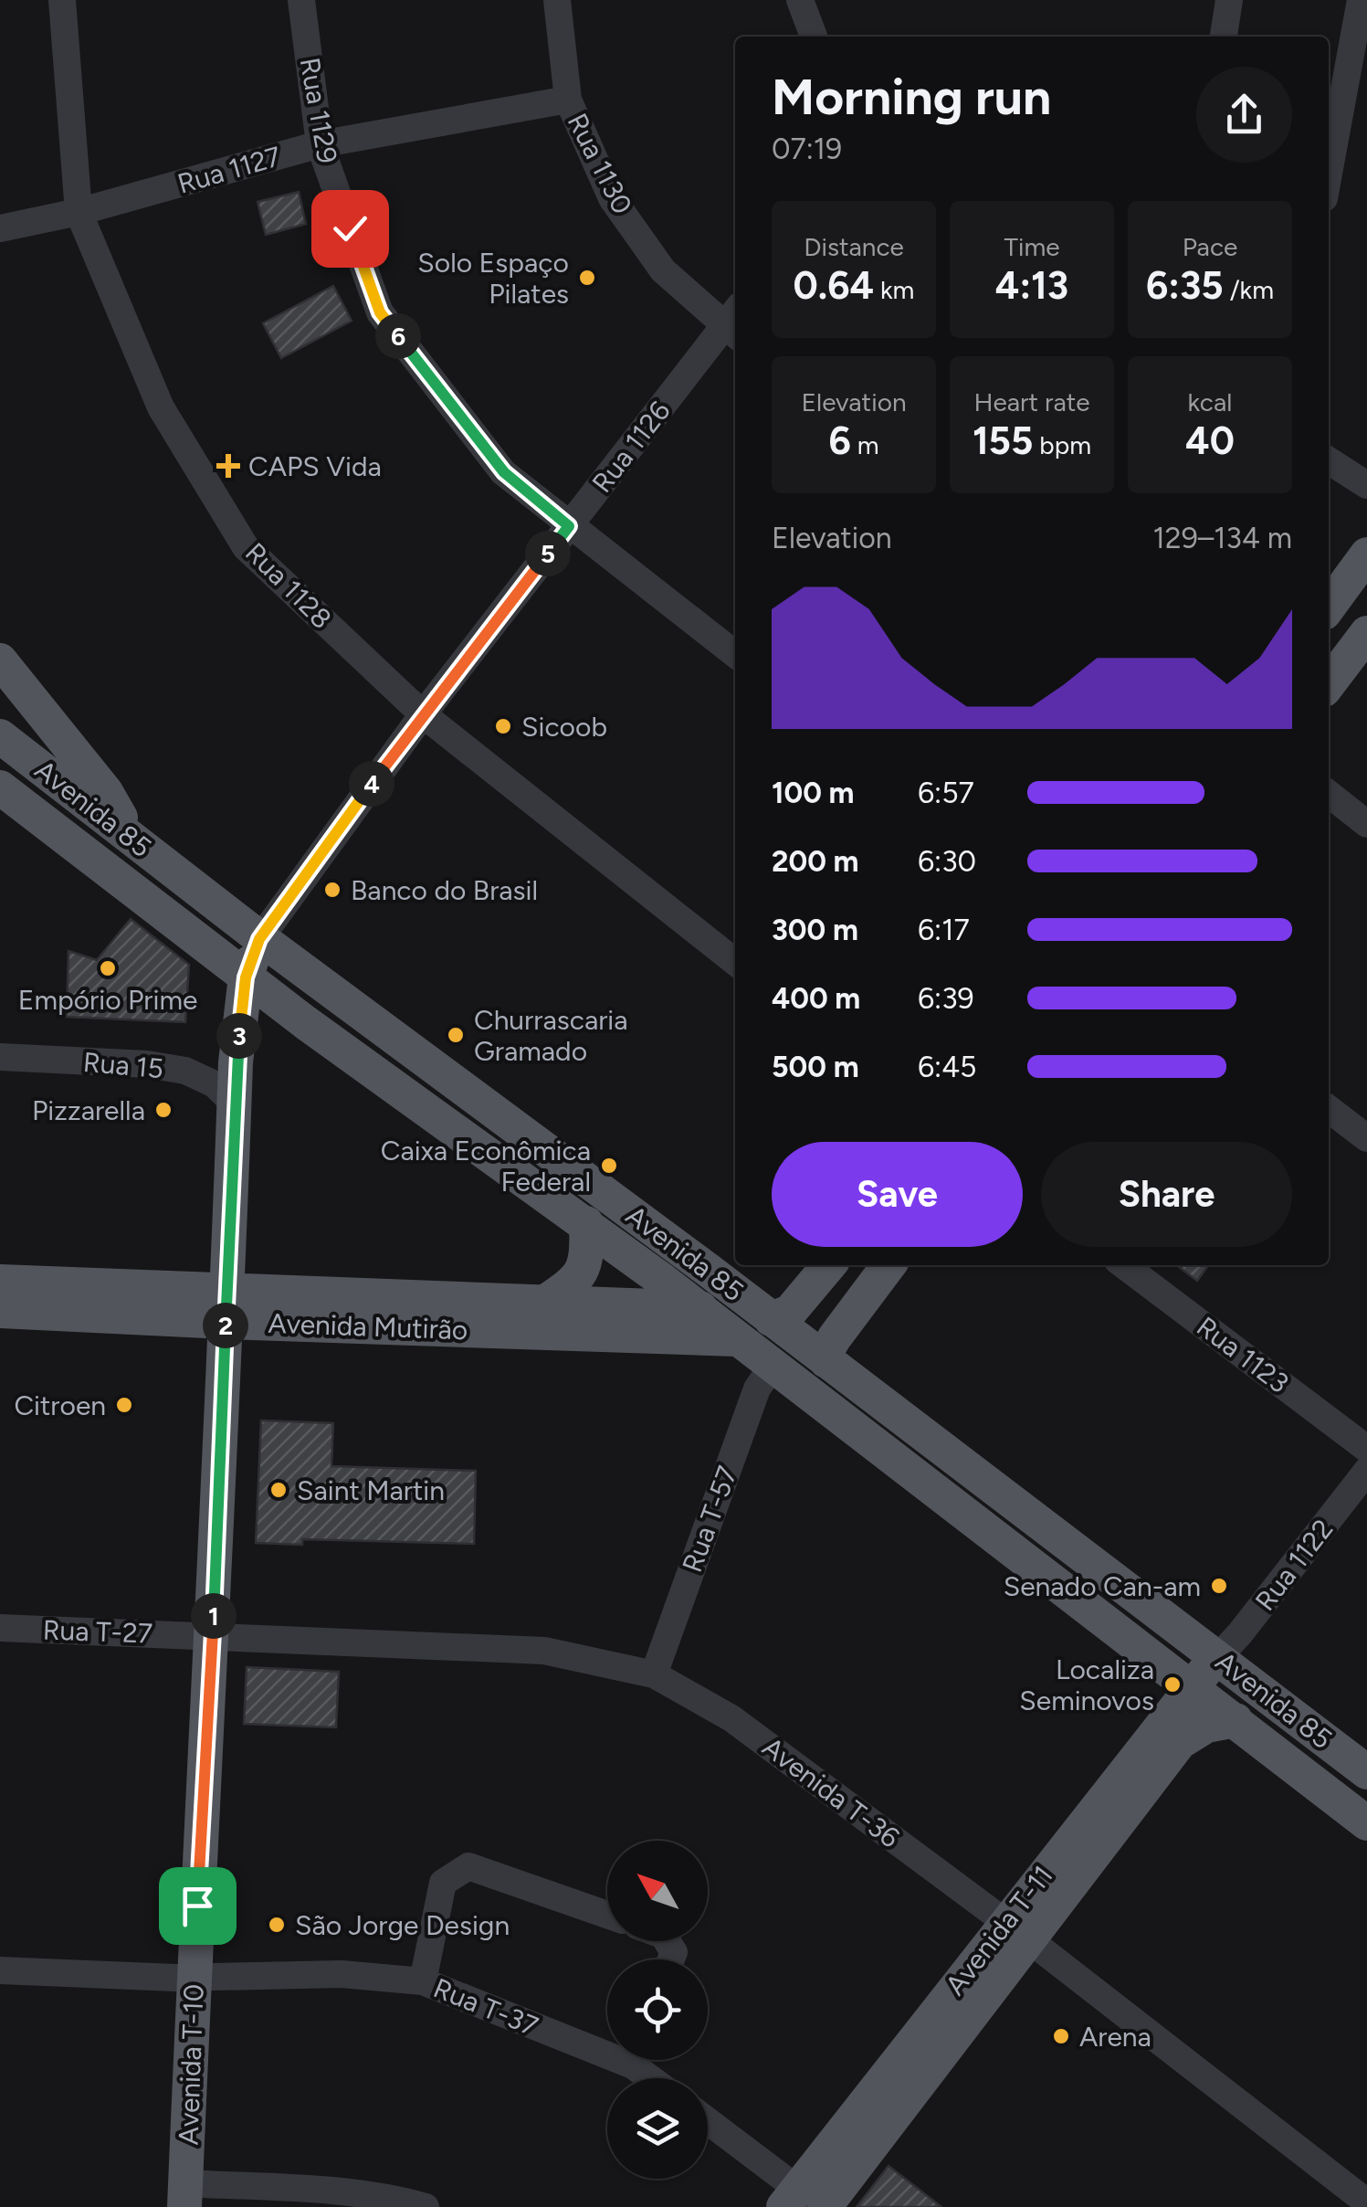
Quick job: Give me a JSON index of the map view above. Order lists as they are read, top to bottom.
{
  "streets": {
    "main road": [
      "Avenida 85",
      "Avenida Mutirão",
      "Avenida T-11",
      "Avenida T-10"
    ],
    "street": [
      "Rua 1129",
      "Rua 1130",
      "Rua 1127",
      "Rua 1126",
      "Rua 1128",
      "Rua 15",
      "Rua 1123",
      "Rua T-57",
      "Rua 1122",
      "Rua T-27",
      "Avenida T-36",
      "Rua T-37"
    ]
  },
  "crossings": [
    ["Rua 1129", "Rua 1127"],
    ["Rua 1129", "Rua 1126"],
    ["Rua 1130", "Rua 1127"],
    ["Rua 1130", "Rua 1126"],
    ["Rua 1127", "Rua 1128"],
    ["Rua 1126", "Rua 1128"],
    ["Rua 1126", "Avenida 85"],
    ["Rua 1126", "Avenida T-10"],
    ["Avenida 85", "Avenida Mutirão"],
    ["Avenida 85", "Rua T-57"],
    ["Avenida 85", "Rua 1122"],
    ["Avenida 85", "Avenida T-11"],
    ["Avenida 85", "Avenida T-10"],
    ["Rua 15", "Avenida T-10"],
    ["Avenida Mutirão", "Avenida T-10"],
    ["Rua T-57", "Avenida T-36"],
    ["Rua 1122", "Avenida T-11"],
    ["Rua T-27", "Avenida T-36"],
    ["Rua T-27", "Avenida T-10"],
    ["Avenida T-36", "Avenida T-11"],
    ["Avenida T-36", "Avenida T-10"],
    ["Rua T-37", "Avenida T-10"]
  ],
  "places": {
    "other": [
      "Solo Espaço Pilates",
      "Sicoob",
      "Banco do Brasil",
      "Empório Prime",
      "Churrascaria Gramado",
      "Pizzarella",
      "Caixa Econômica Federal",
      "Citroen",
      "Saint Martin",
      "Senado Can-am",
      "Localiza Seminovos",
      "São Jorge Design",
      "Arena"
    ],
    "health": ["CAPS Vida"]
  },
  "north": "top left",
  "page": {
    "heading": ["Morning run", "07:19"],
    "stats": [
      ["Distance", "0.64 km"],
      ["Time", "4:13"],
      ["Pace", "6:35 /km"],
      ["Elevation", "6 m"],
      ["Heart rate", "155 bpm"],
      ["kcal", "40"]
    ],
    "pins": [
      "6",
      "5",
      "4",
      "3",
      "2",
      "1"
    ],
    "chart": ["Elevation", "129–134 m"],
    "list": [
      {
        "name": "100 m",
        "note": "6:57"
      },
      {
        "name": "200 m",
        "note": "6:30"
      },
      {
        "name": "300 m",
        "note": "6:17"
      },
      {
        "name": "400 m",
        "note": "6:39"
      },
      {
        "name": "500 m",
        "note": "6:45"
      }
    ],
    "buttons": ["Save", "Share"]
  }
}
